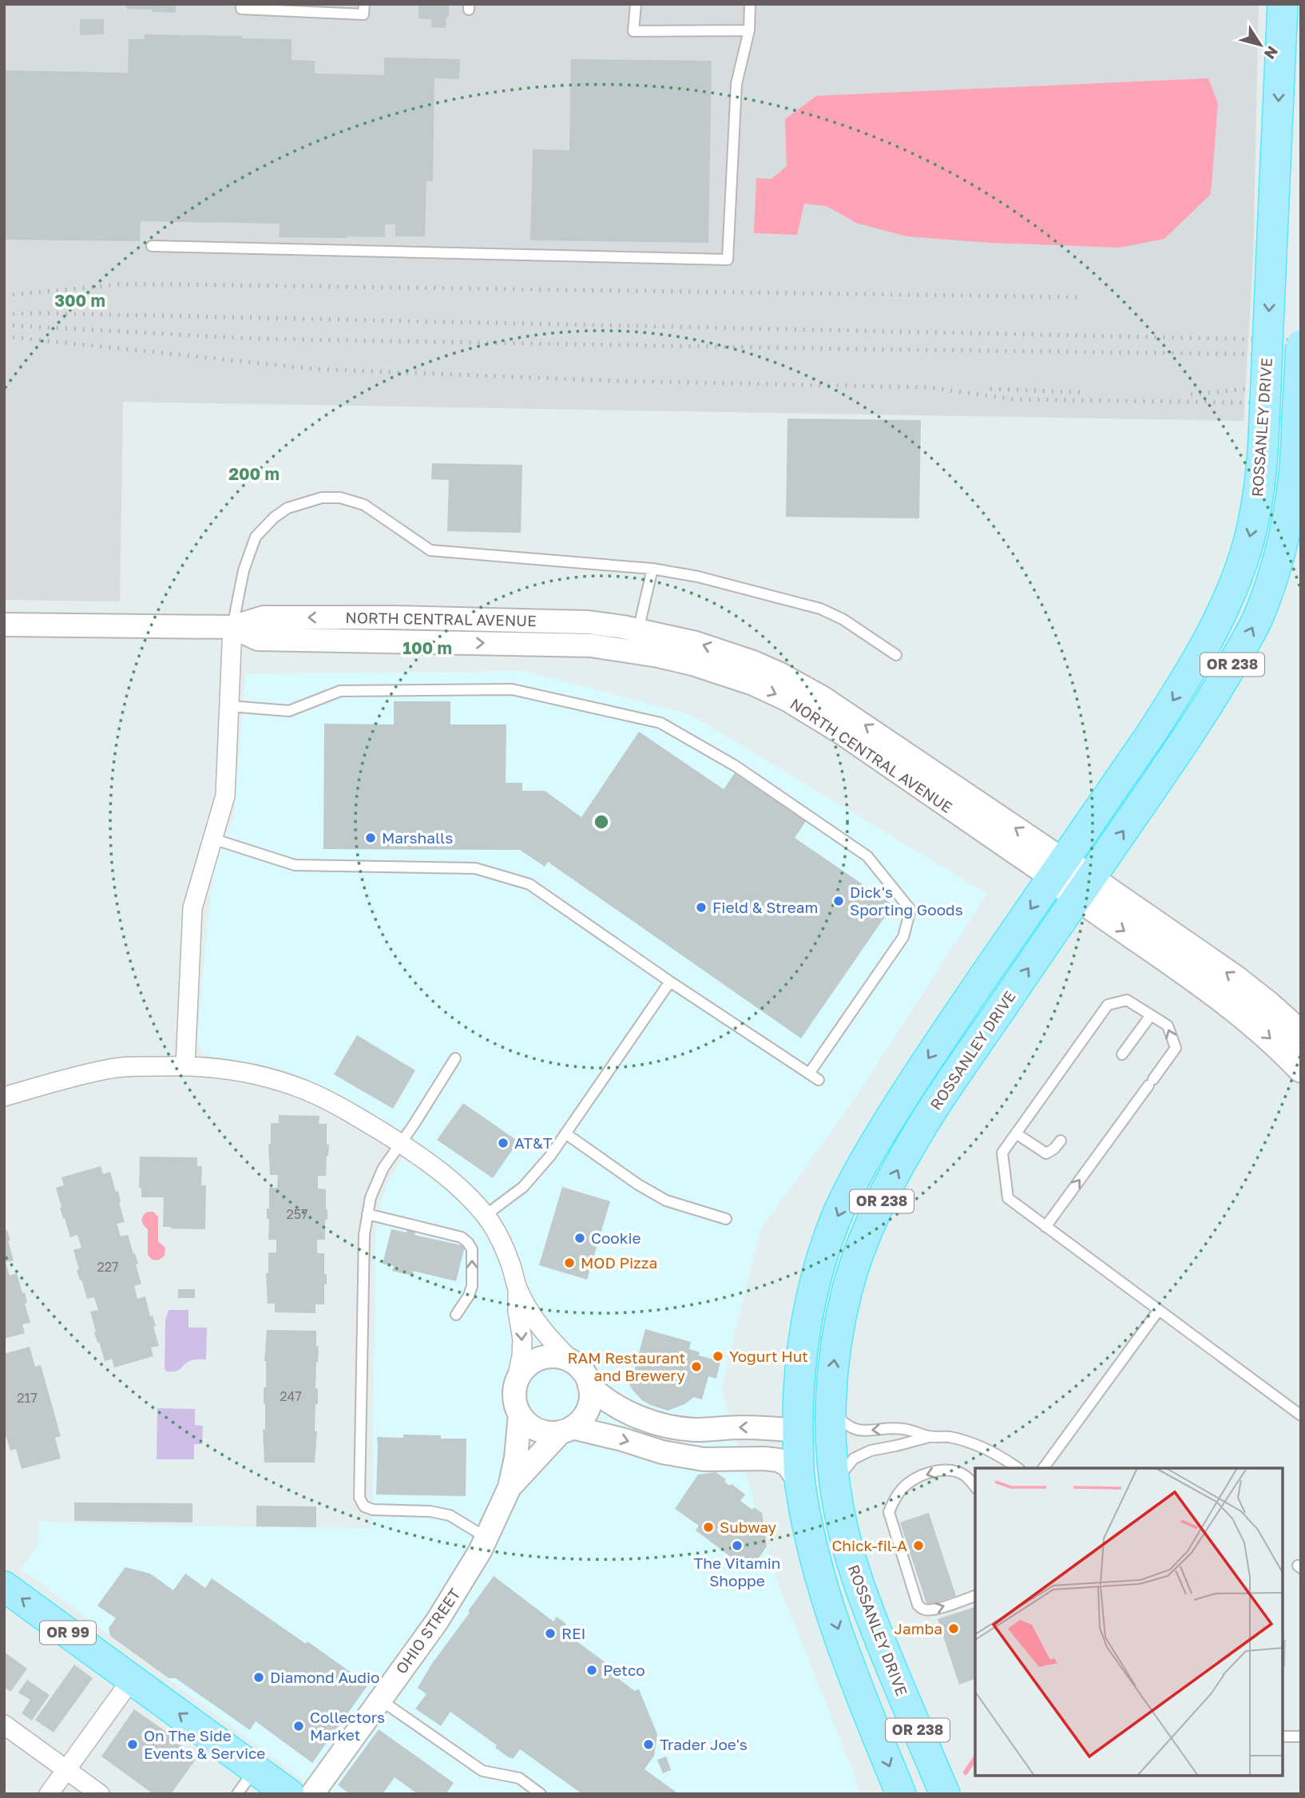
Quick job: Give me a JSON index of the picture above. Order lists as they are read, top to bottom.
{
  "streets": {
    "main road": [
      "ROSSANLEY DRIVE",
      "NORTH CENTRAL AVENUE",
      "OR 238",
      "OR 99"
    ],
    "street": ["OHIO STREET"]
  },
  "crossings": [
    ["ROSSANLEY DRIVE", "NORTH CENTRAL AVENUE"],
    ["ROSSANLEY DRIVE", "OR 238"]
  ],
  "places": [
    "Marshalls",
    "Dick's Sporting Goods",
    "Field & Stream",
    "AT&T",
    "Cookie",
    "MOD Pizza",
    "Yogurt Hut",
    "RAM Restaurant and Brewery",
    "Subway",
    "The Vitamin Shoppe",
    "Chick-fil-A",
    "Jamba",
    "REI",
    "Petco",
    "Diamond Audio",
    "Collectors Market",
    "On The Side Events & Service",
    "Trader Joe's"
  ],
  "house_numbers": [
    "257",
    "227",
    "247",
    "217"
  ],
  "north": "bottom right",
  "rings": ["300 m", "200 m", "100 m"]
}
